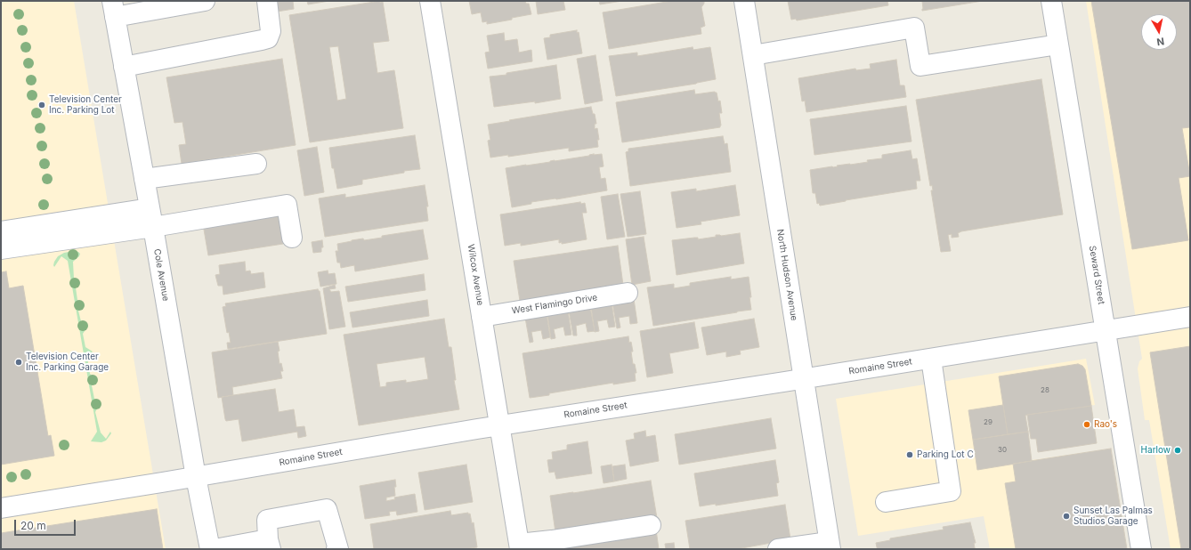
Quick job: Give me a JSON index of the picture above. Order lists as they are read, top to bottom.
{
  "streets": {
    "street": [
      "Cole Avenue",
      "Wilcox Avenue",
      "North Hudson Avenue",
      "Seward Street",
      "West Flamingo Drive",
      "Romaine Street"
    ]
  },
  "crossings": [
    ["Cole Avenue", "Romaine Street"],
    ["Wilcox Avenue", "West Flamingo Drive"],
    ["Wilcox Avenue", "Romaine Street"],
    ["North Hudson Avenue", "Romaine Street"],
    ["Seward Street", "Romaine Street"]
  ],
  "places": [
    "Television Center Inc. Parking Lot",
    "Television Center Inc. Parking Garage",
    "Rao's",
    "Harlow",
    "Parking Lot C",
    "Sunset Las Palmas Studios Garage"
  ],
  "house_numbers": ["28", "29", "30"],
  "scale_bar": "20 m",
  "north": "bottom"
}
